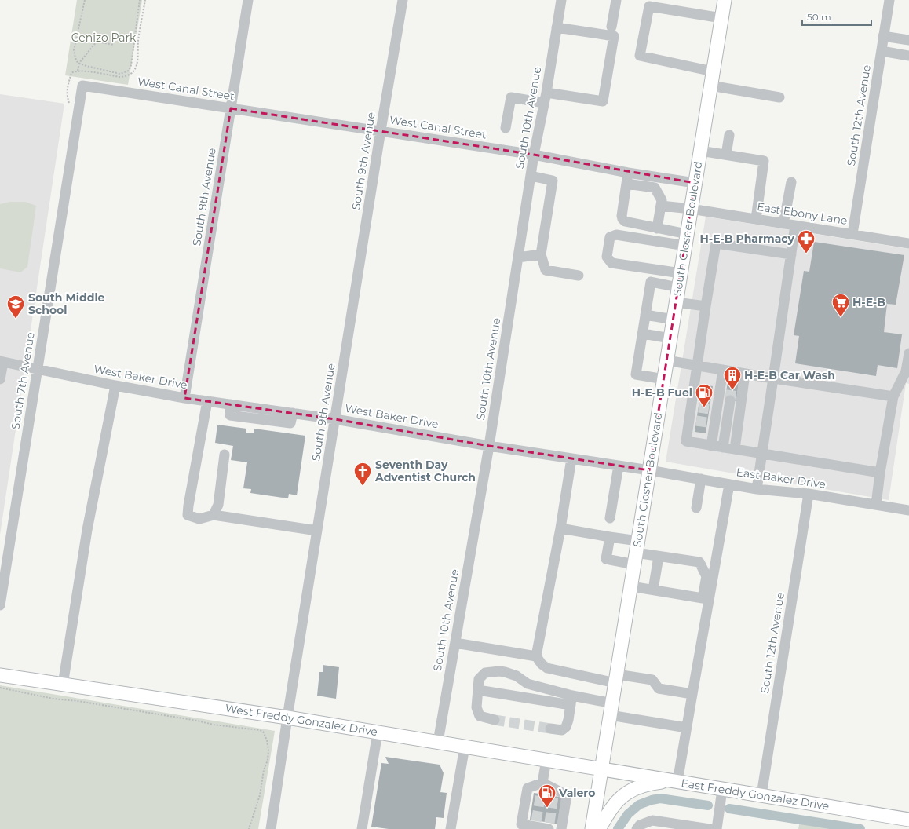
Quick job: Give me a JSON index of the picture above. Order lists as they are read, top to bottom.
{
  "streets": {
    "main road": ["South Closner Boulevard", "West Freddy Gonzalez Drive", "East Freddy Gonzalez Drive"],
    "street": [
      "West Canal Street",
      "South 12th Avenue",
      "South 10th Avenue",
      "South 9th Avenue",
      "South 8th Avenue",
      "East Ebony Lane",
      "West Baker Drive",
      "South 7th Avenue",
      "East Baker Drive"
    ]
  },
  "crossings": [
    ["West Canal Street", "South 10th Avenue"],
    ["West Canal Street", "South 9th Avenue"],
    ["West Canal Street", "South 8th Avenue"],
    ["West Canal Street", "South Closner Boulevard"],
    ["West Canal Street", "South 7th Avenue"],
    ["South 12th Avenue", "East Ebony Lane"],
    ["South 12th Avenue", "East Baker Drive"],
    ["South 12th Avenue", "East Freddy Gonzalez Drive"],
    ["South 10th Avenue", "West Baker Drive"],
    ["South 10th Avenue", "West Freddy Gonzalez Drive"],
    ["South 9th Avenue", "West Baker Drive"],
    ["South 9th Avenue", "West Freddy Gonzalez Drive"],
    ["South 8th Avenue", "West Baker Drive"],
    ["East Ebony Lane", "South Closner Boulevard"],
    ["South Closner Boulevard", "West Baker Drive"],
    ["South Closner Boulevard", "East Baker Drive"],
    ["South Closner Boulevard", "West Freddy Gonzalez Drive"],
    ["South Closner Boulevard", "East Freddy Gonzalez Drive"],
    ["West Baker Drive", "South 7th Avenue"],
    ["West Baker Drive", "East Baker Drive"],
    ["West Freddy Gonzalez Drive", "East Freddy Gonzalez Drive"]
  ],
  "parks": ["Cenizo Park"],
  "places": {
    "pharmacy": ["H-E-B Pharmacy"],
    "supermarket": ["H-E-B"],
    "school or university": ["South Middle School"],
    "building": ["H-E-B Car Wash"],
    "fuel station": ["H-E-B Fuel", "Valero"],
    "church": ["Seventh Day Adventist Church"]
  },
  "scale_bar": "50 m"
}
